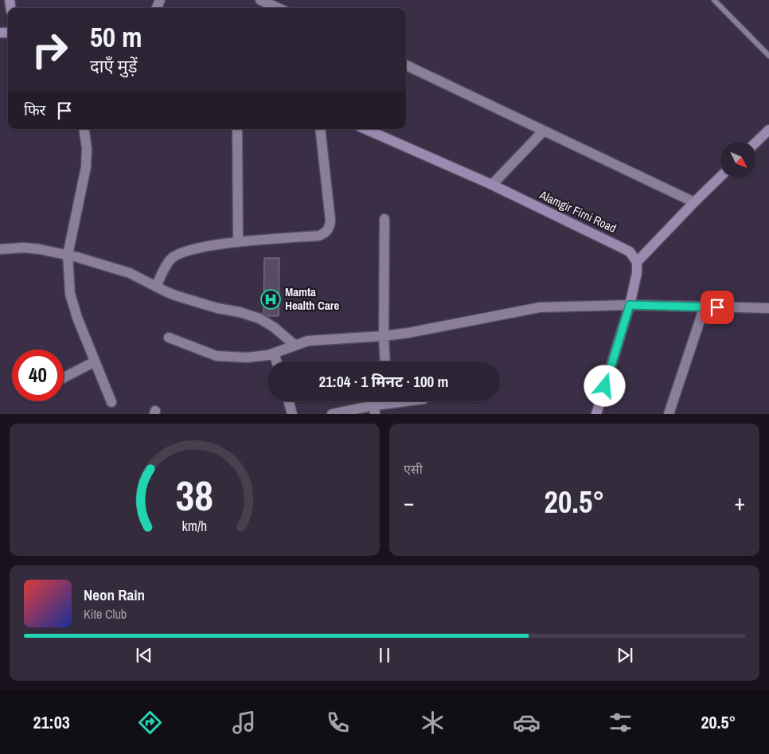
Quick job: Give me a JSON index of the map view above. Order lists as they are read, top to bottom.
{
  "streets": {
    "street": ["Alamgir Firni Road"]
  },
  "places": {
    "hospital": ["Mamta Health Care"]
  },
  "north": "bottom right",
  "page": {
    "turn": ["50 m", "दाएँ मुड़ें"],
    "then": "फिर",
    "limit": "40",
    "trip": "21:04 · 1 मिनट · 100 m",
    "tile": "एसी",
    "heat": ["−", "20.5°", "+"],
    "song": ["Neon Rain", "Kite Club"],
    "tabs": ["21:03", "20.5°"],
    "gauge": ["38", "km/h"]
  }
}
